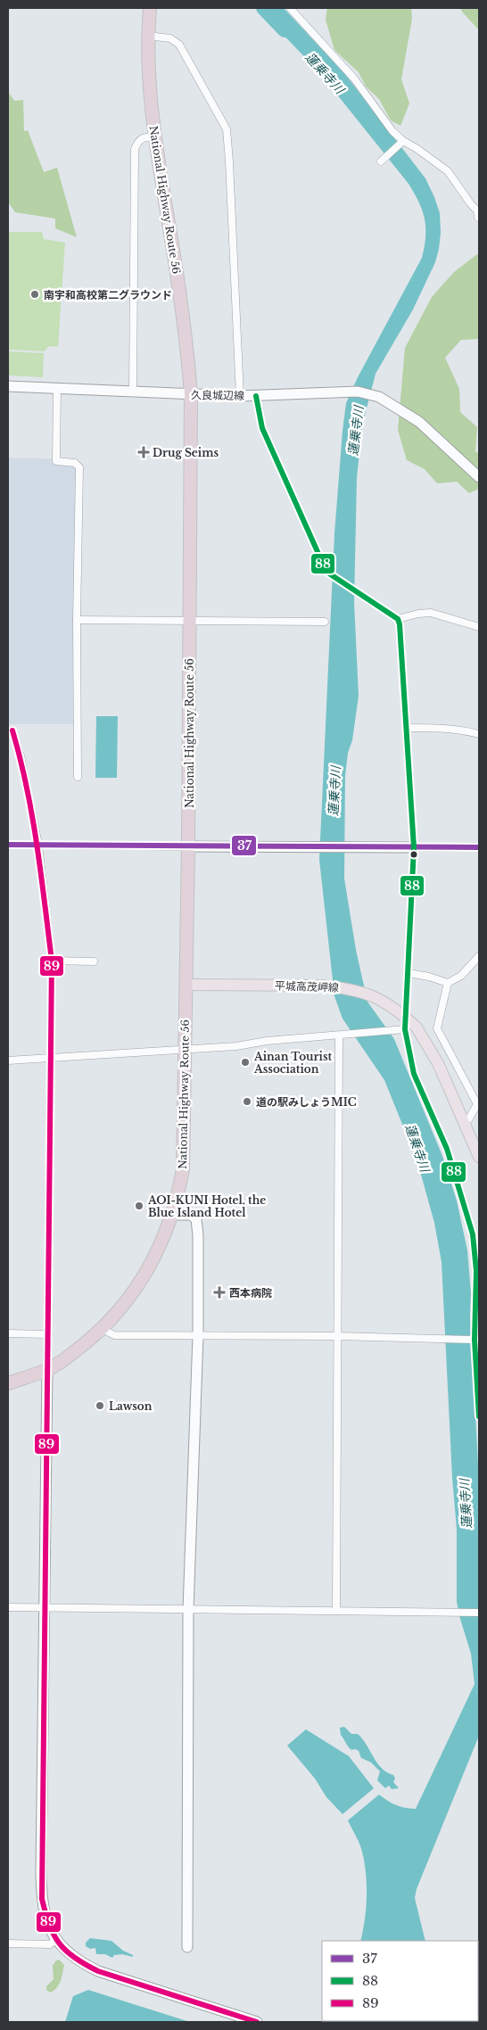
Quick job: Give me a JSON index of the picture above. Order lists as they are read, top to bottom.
{
  "streets": {
    "highway": ["National Highway Route 56"],
    "main road": ["久良城辺線", "平城高茂岬線"]
  },
  "crossings": [
    ["National Highway Route 56", "久良城辺線"],
    ["National Highway Route 56", "平城高茂岬線"]
  ],
  "water": ["蓮乗寺川"],
  "places": {
    "other": [
      "南宇和高校第二グラウンド",
      "Ainan Tourist Association",
      "道の駅みしょうMIC",
      "AOI-KUNI Hotel, the Blue Island Hotel",
      "Lawson"
    ],
    "health": ["Drug Seims", "西本病院"]
  },
  "lines": ["transit line 88", "transit line 89", "transit line 37"],
  "legend": ["37", "88", "89"]
}
